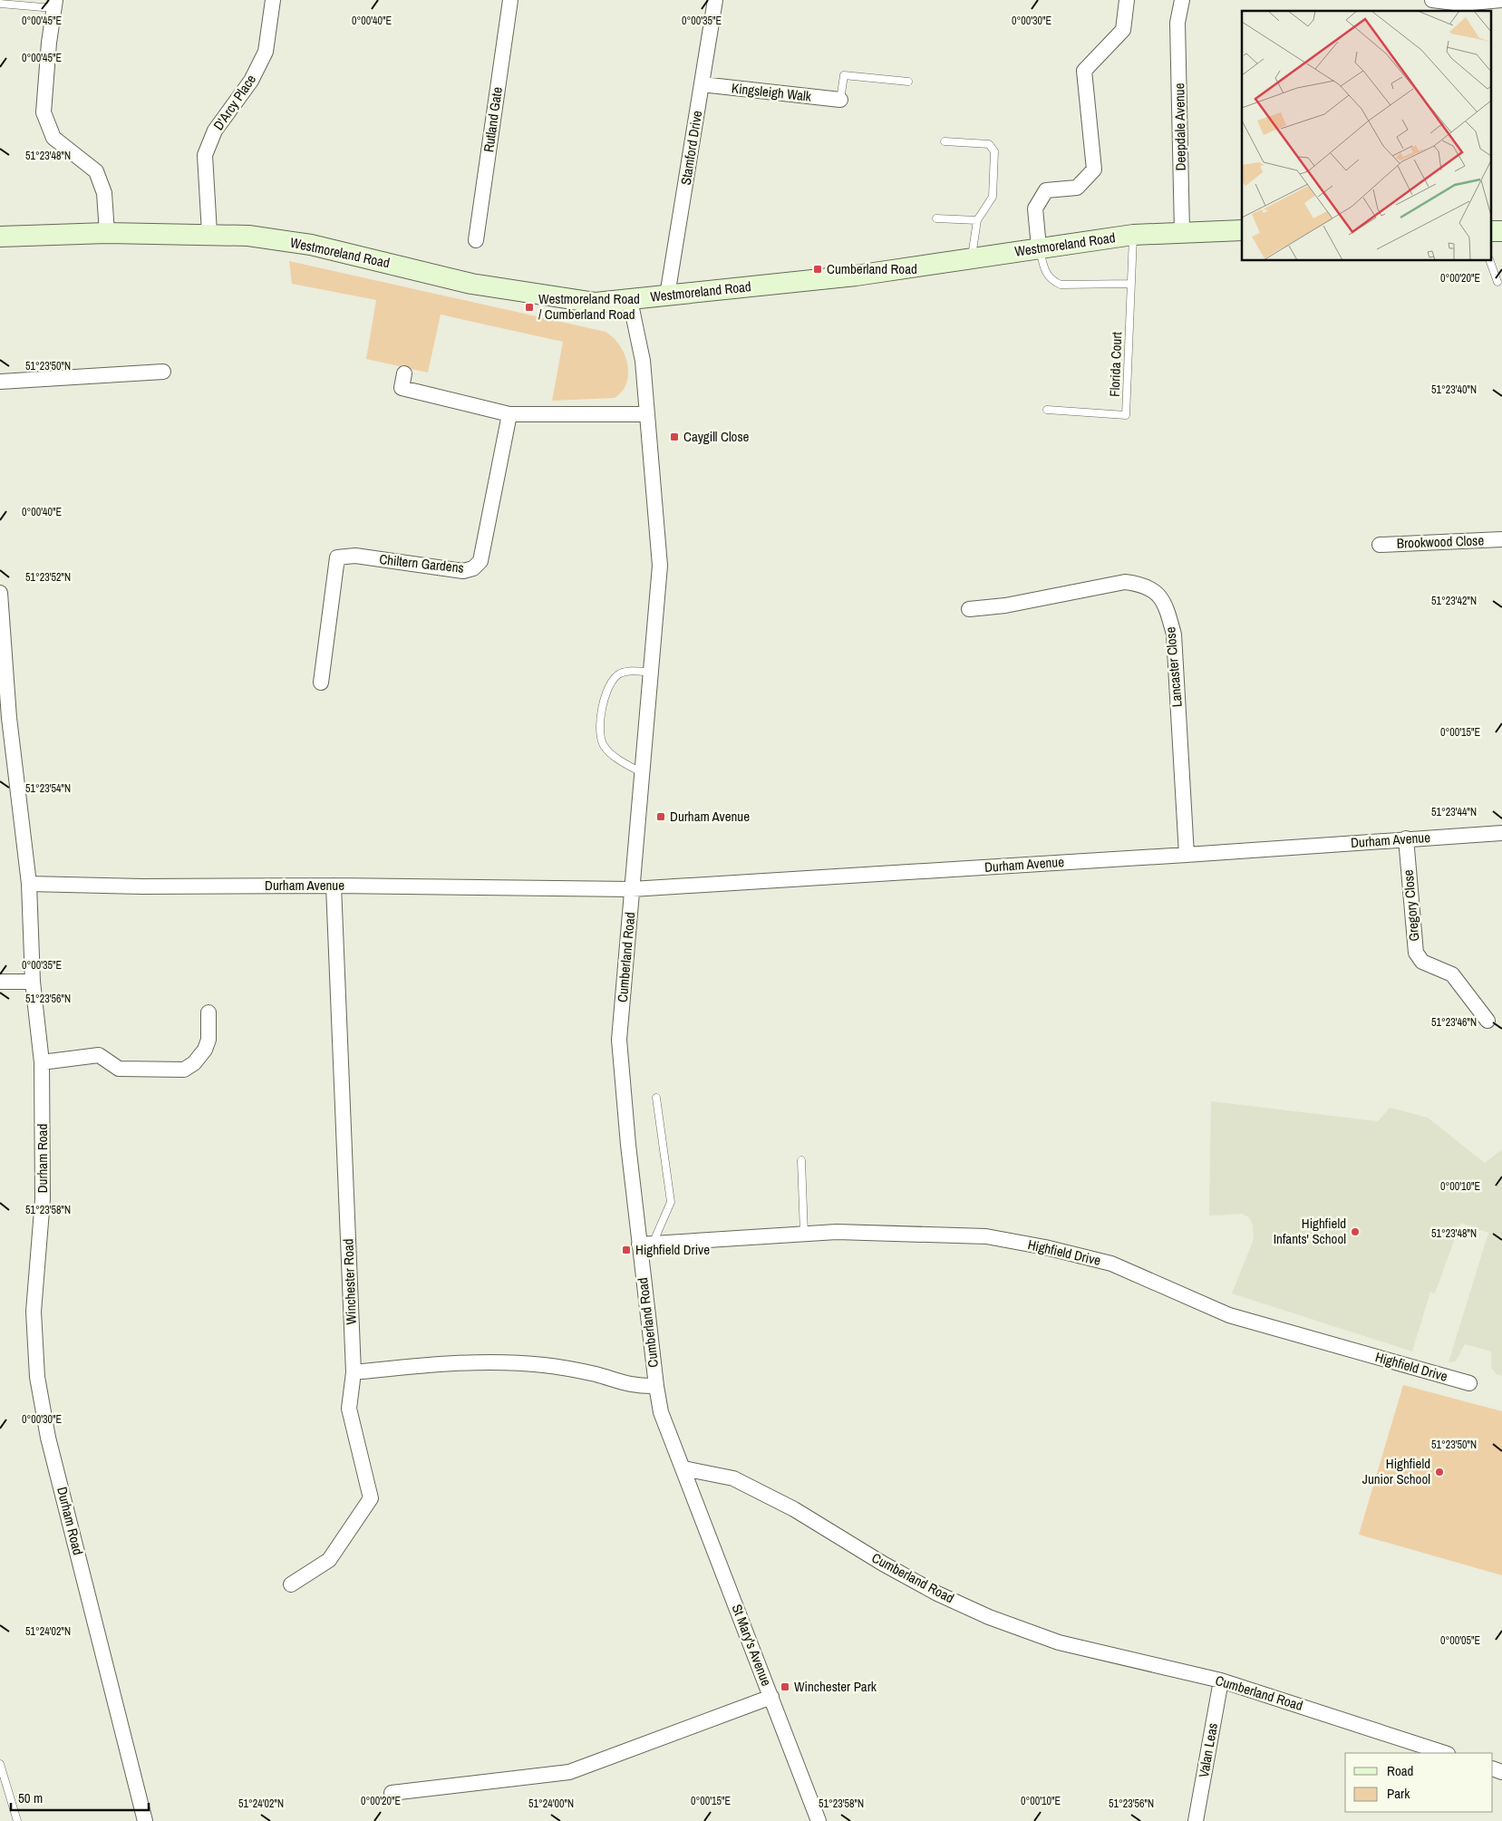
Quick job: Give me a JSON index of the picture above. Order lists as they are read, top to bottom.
{
  "streets": {
    "main road": ["Westmoreland Road"],
    "street": [
      "Kingsleigh Walk",
      "D'Arcy Place",
      "Rutland Gate",
      "Deepdale Avenue",
      "Stamford Drive",
      "Brookwood Close",
      "Chiltern Gardens",
      "Lancaster Close",
      "Durham Avenue",
      "Gregory Close",
      "Cumberland Road",
      "Durham Road",
      "Highfield Drive",
      "Winchester Road",
      "St Mary's Avenue",
      "Valan Leas"
    ],
    "lane": ["Florida Court"]
  },
  "crossings": [
    ["Kingsleigh Walk", "Stamford Drive"],
    ["D'Arcy Place", "Westmoreland Road"],
    ["Deepdale Avenue", "Westmoreland Road"],
    ["Stamford Drive", "Westmoreland Road"],
    ["Westmoreland Road", "Florida Court"],
    ["Westmoreland Road", "Cumberland Road"],
    ["Lancaster Close", "Durham Avenue"],
    ["Durham Avenue", "Gregory Close"],
    ["Durham Avenue", "Cumberland Road"],
    ["Durham Avenue", "Durham Road"],
    ["Durham Avenue", "Winchester Road"],
    ["Cumberland Road", "Highfield Drive"],
    ["Cumberland Road", "St Mary's Avenue"],
    ["Cumberland Road", "Valan Leas"]
  ],
  "places": {
    "transit": [
      "Cumberland Road",
      "Westmoreland Road / Cumberland Road",
      "Caygill Close",
      "Durham Avenue",
      "Highfield Drive",
      "Winchester Park"
    ],
    "other": ["Highfield Infants' School", "Highfield Junior School"]
  },
  "legend": ["Road", "Park"],
  "scale_bar": "50 m",
  "coordinates": [
    "0°00'40\"E",
    "0°00'45\"E",
    "0°00'35\"E",
    "0°00'30\"E",
    "51°23'48\"N",
    "0°00'20\"E",
    "51°23'50\"N",
    "51°23'40\"N",
    "51°23'52\"N",
    "51°23'42\"N",
    "0°00'15\"E",
    "51°23'54\"N",
    "51°23'44\"N",
    "51°23'56\"N",
    "51°23'46\"N",
    "0°00'10\"E",
    "51°23'58\"N",
    "51°24'02\"N",
    "0°00'05\"E",
    "51°24'00\"N"
  ]
}
